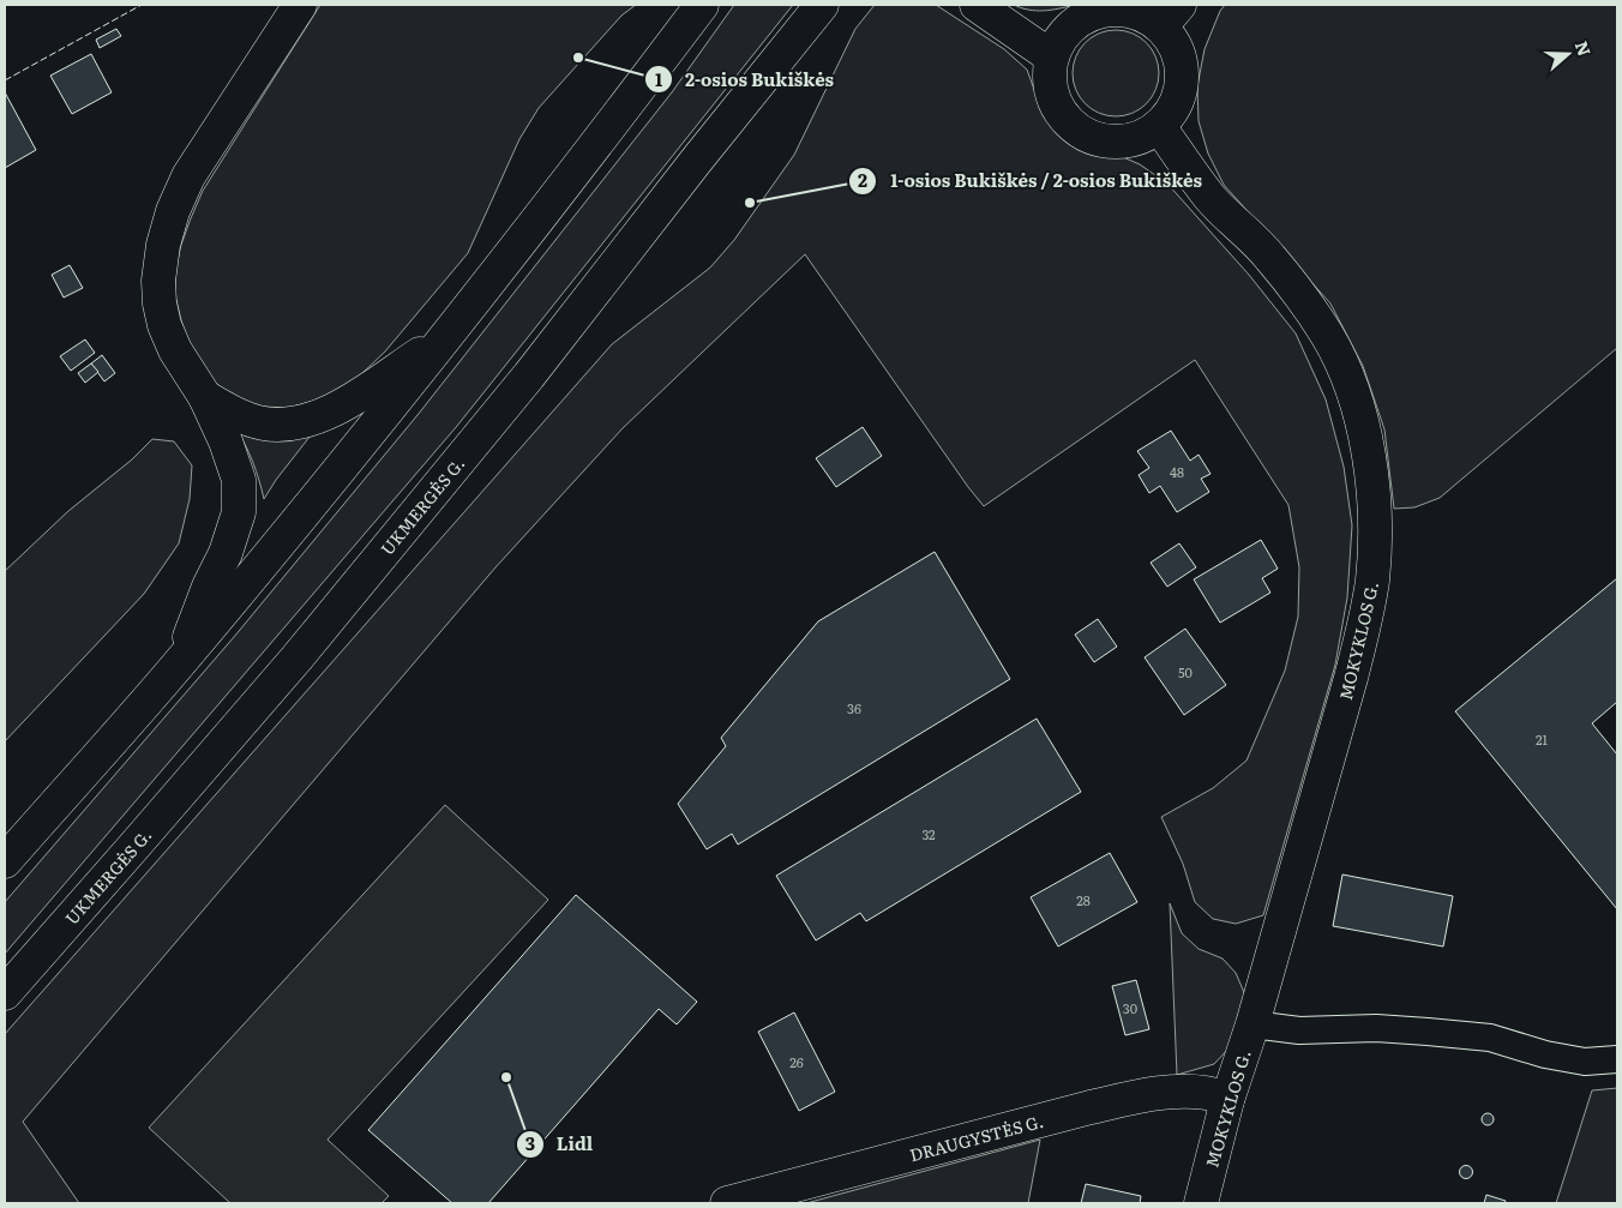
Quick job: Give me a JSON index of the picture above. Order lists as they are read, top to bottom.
{
  "streets": {
    "main road": ["UKMERGĖS G.", "MOKYKLOS G.", "DRAUGYSTĖS G."]
  },
  "crossings": [
    ["MOKYKLOS G.", "DRAUGYSTĖS G."]
  ],
  "places": ["2-osios Bukiškės", "1-osios Bukiškės / 2-osios Bukiškės", "Lidl"],
  "house_numbers": [
    "48",
    "50",
    "36",
    "21",
    "32",
    "28",
    "30",
    "26"
  ],
  "north": "right"
}
